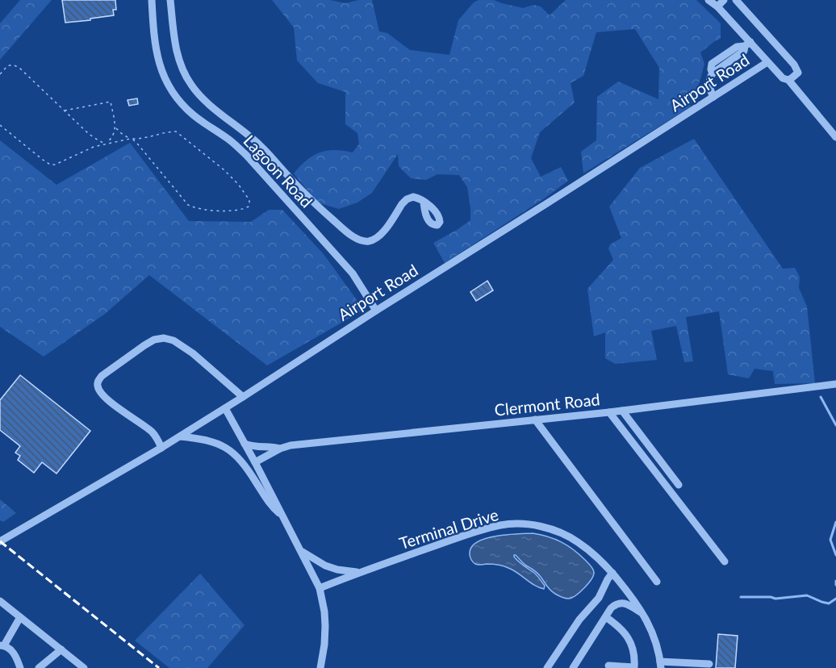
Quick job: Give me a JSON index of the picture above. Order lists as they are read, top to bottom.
{
  "streets": {
    "street": [
      "Airport Road",
      "Lagoon Road",
      "Clermont Road",
      "Terminal Drive"
    ]
  },
  "crossings": [
    ["Airport Road", "Lagoon Road"]
  ]
}
